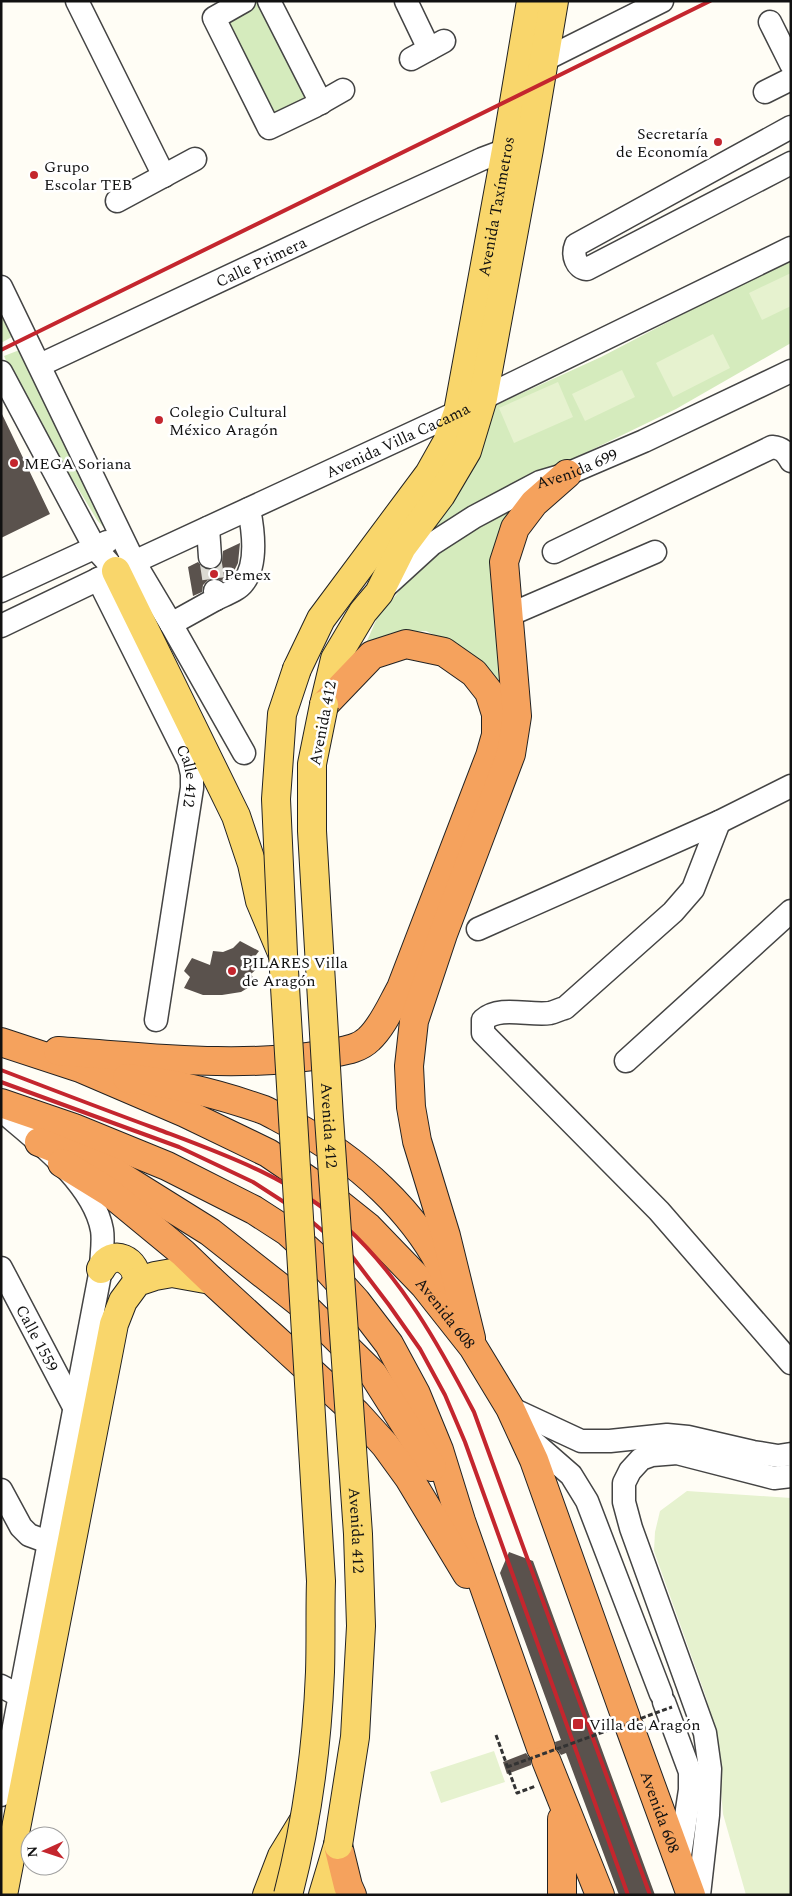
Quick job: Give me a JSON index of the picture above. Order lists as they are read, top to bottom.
{
  "streets": {
    "highway": ["Avenida 608"],
    "main road": ["Avenida Taxímetros", "Avenida 412"],
    "street": [
      "Calle Primera",
      "Avenida Villa Cacama",
      "Avenida 699",
      "Calle 412",
      "Calle 1559"
    ]
  },
  "crossings": [
    ["Avenida Taxímetros", "Calle Primera"],
    ["Avenida Taxímetros", "Avenida Villa Cacama"],
    ["Avenida Taxímetros", "Avenida 412"],
    ["Avenida Villa Cacama", "Avenida 412"],
    ["Avenida Villa Cacama", "Calle 412"],
    ["Avenida 699", "Avenida 412"]
  ],
  "places": {
    "other": [
      "Secretaría de Economía",
      "Grupo Escolar TEB",
      "Colegio Cultural México Aragón",
      "MEGA Soriana",
      "Pemex",
      "PILARES Villa de Aragón"
    ],
    "transit": ["Villa de Aragón"]
  },
  "north": "left"
}
